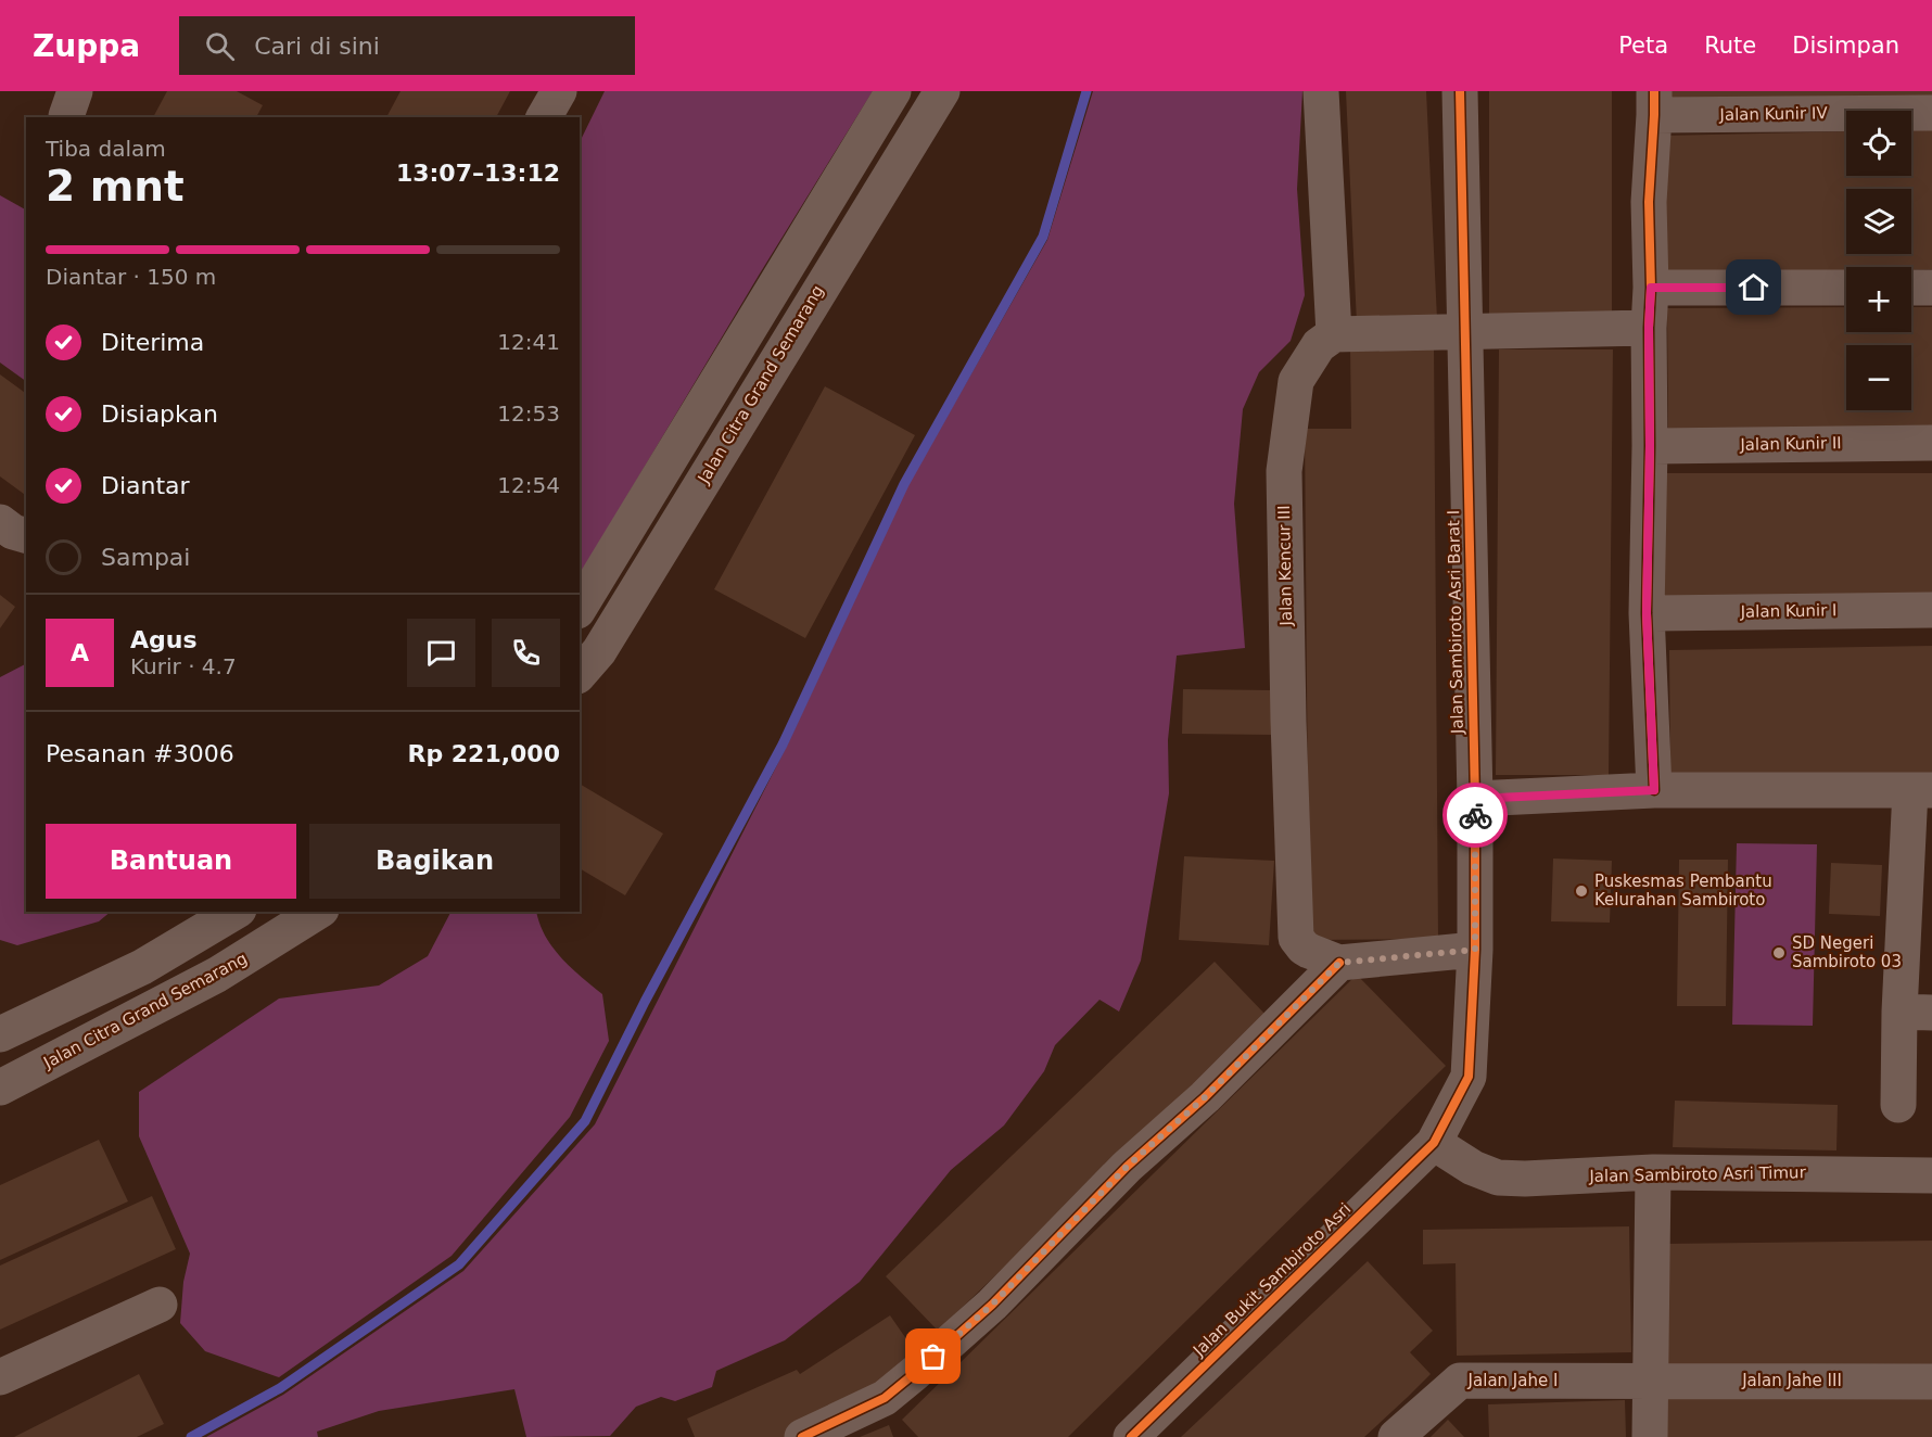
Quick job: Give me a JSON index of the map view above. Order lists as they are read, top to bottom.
{
  "streets": {
    "street": [
      "Jalan Kunir IV",
      "Jalan Citra Grand Semarang",
      "Jalan Kunir II",
      "Jalan Kencur III",
      "Jalan Kunir I",
      "Jalan Sambiroto Asri Barat I",
      "Jalan Sambiroto Asri Timur",
      "Jalan Bukit Sambiroto Asri",
      "Jalan Jahe I",
      "Jalan Jahe III"
    ]
  },
  "crossings": [
    ["Jalan Kencur III", "Jalan Sambiroto Asri Barat I"],
    ["Jalan Sambiroto Asri Barat I", "Jalan Sambiroto Asri Timur"],
    ["Jalan Sambiroto Asri Barat I", "Jalan Bukit Sambiroto Asri"],
    ["Jalan Sambiroto Asri Timur", "Jalan Bukit Sambiroto Asri"],
    ["Jalan Jahe I", "Jalan Jahe III"]
  ],
  "places": ["Puskesmas Pembantu Kelurahan Sambiroto", "SD Negeri Sambiroto 03"],
  "page": {
    "header": "Zuppa",
    "search": "Cari di sini",
    "nav": ["Peta", "Rute", "Disimpan"],
    "map_buttons": ["+", "−"],
    "heading": ["2 mnt", "Tiba dalam", "13:07–13:12"],
    "panel": [
      "Agus",
      "Kurir · 4.7",
      "Pesanan #3006",
      "Rp 221,000"
    ],
    "bar": "Diantar · 150 m",
    "list": [
      ["Diterima", "12:41"],
      ["Disiapkan", "12:53"],
      ["Diantar", "12:54"],
      "Sampai"
    ],
    "round": "A",
    "buttons": ["Bantuan", "Bagikan"]
  }
}
